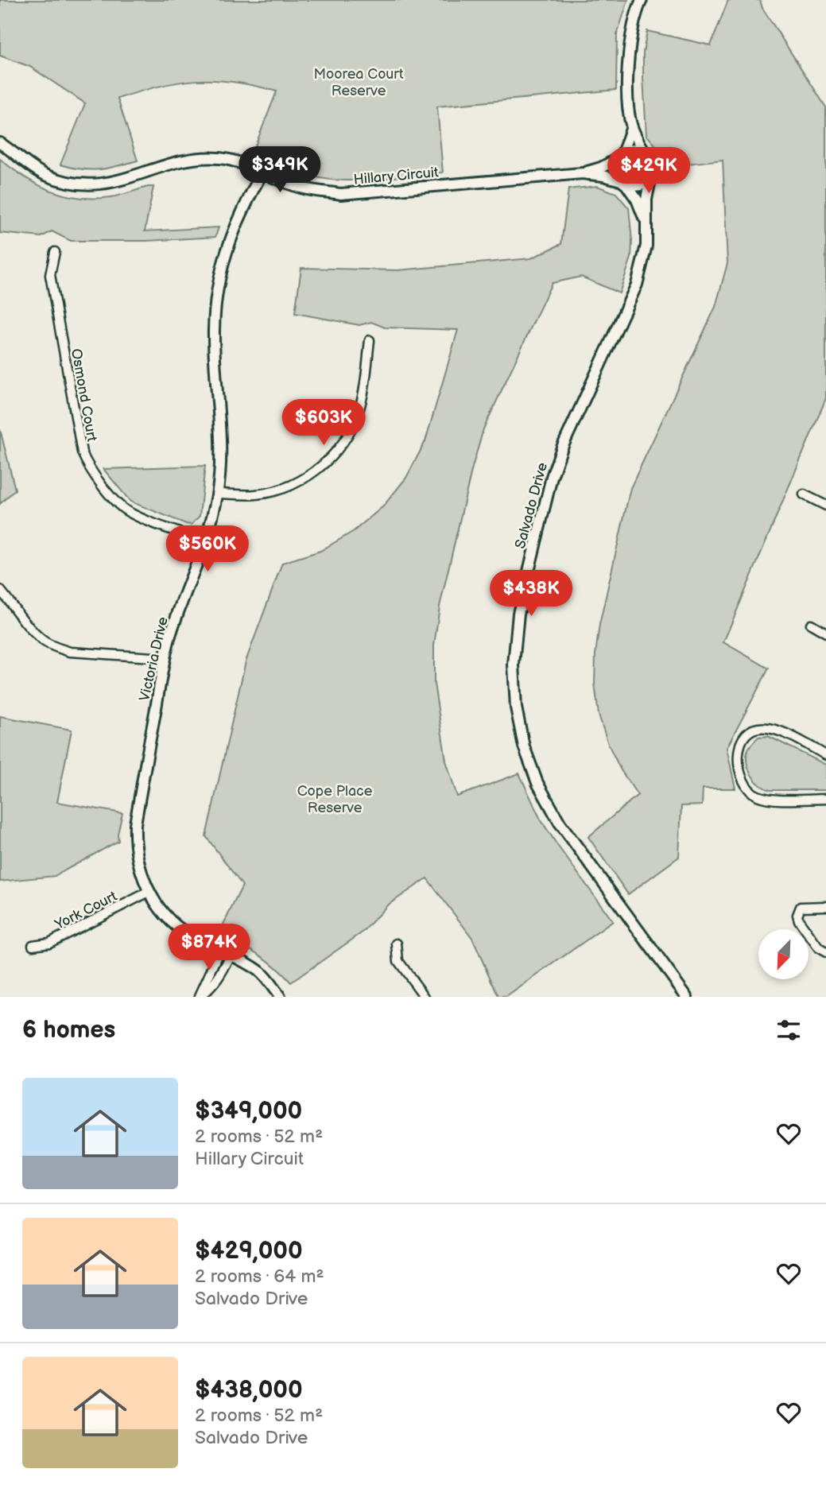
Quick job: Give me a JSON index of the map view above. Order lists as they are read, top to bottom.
{
  "streets": {
    "street": [
      "Hillary Circuit",
      "Osmond Court",
      "Salvado Drive",
      "Victoria Drive",
      "York Court"
    ]
  },
  "crossings": [
    ["Hillary Circuit", "Salvado Drive"],
    ["Hillary Circuit", "Victoria Drive"],
    ["Osmond Court", "Victoria Drive"],
    ["Victoria Drive", "York Court"]
  ],
  "parks": ["Moorea Court Reserve", "Cope Place Reserve"],
  "north": "bottom left",
  "page": {
    "price": [
      "$349K",
      "$429K",
      "$603K",
      "$560K",
      "$438K",
      "$874K"
    ],
    "heading": "6 homes",
    "list": [
      {
        "name": "$349,000",
        "note": "2 rooms · 52 m² · Hillary Circuit"
      },
      {
        "name": "$429,000",
        "note": "2 rooms · 64 m² · Salvado Drive"
      },
      {
        "name": "$438,000",
        "note": "2 rooms · 52 m² · Salvado Drive"
      }
    ]
  }
}
